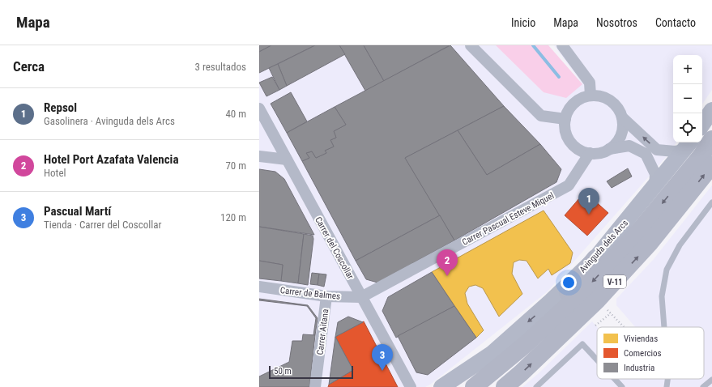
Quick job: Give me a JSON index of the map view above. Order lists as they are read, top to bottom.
{
  "streets": {
    "highway": ["V-11"],
    "street": [
      "Carrer Pascual Esteve Miquel",
      "Avinguda dels Arcs",
      "Carrer del Coscollar",
      "Carrer de Balmes",
      "Carrer Aitana"
    ]
  },
  "crossings": [
    ["Carrer Pascual Esteve Miquel", "Carrer del Coscollar"],
    ["Carrer Pascual Esteve Miquel", "Carrer de Balmes"],
    ["Carrer del Coscollar", "Carrer de Balmes"],
    ["Carrer de Balmes", "Carrer Aitana"]
  ],
  "one_way": ["Avinguda dels Arcs"],
  "legend": ["Viviendas", "Comercios", "Industria"],
  "scale_bar": "50 m",
  "page": {
    "header": "Mapa",
    "nav": [
      "Inicio",
      "Mapa",
      "Nosotros",
      "Contacto"
    ],
    "heading": ["Cerca", "3 resultados"],
    "map_buttons": ["+", "−"],
    "list": [
      {
        "mark": "1",
        "name": "Repsol",
        "note": "Gasolinera · Avinguda dels Arcs",
        "value": "40 m"
      },
      {
        "mark": "2",
        "name": "Hotel Port Azafata Valencia",
        "note": "Hotel",
        "value": "70 m"
      },
      {
        "mark": "3",
        "name": "Pascual Martí",
        "note": "Tienda · Carrer del Coscollar",
        "value": "120 m"
      }
    ],
    "pins": ["1", "2", "3"],
    "scale": "50 m"
  }
}
